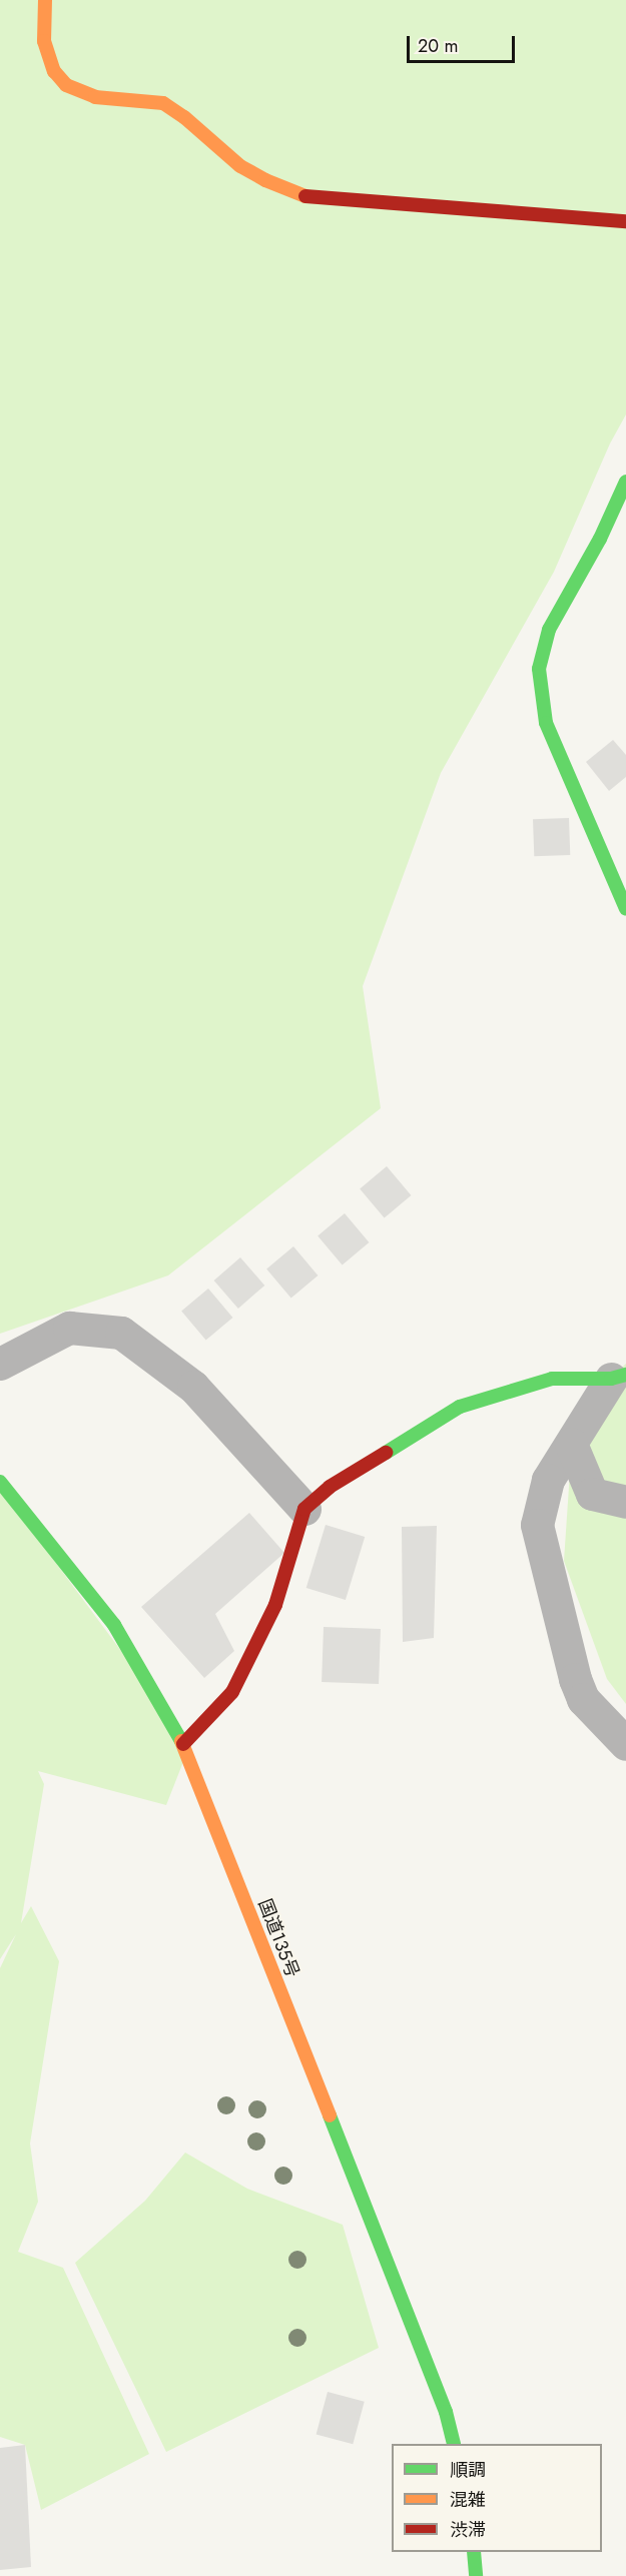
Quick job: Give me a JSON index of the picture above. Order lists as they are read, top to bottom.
{
  "streets": {
    "main road": ["国道135号"]
  },
  "legend": ["順調", "混雑", "渋滞"],
  "scale_bar": "20 m"
}
